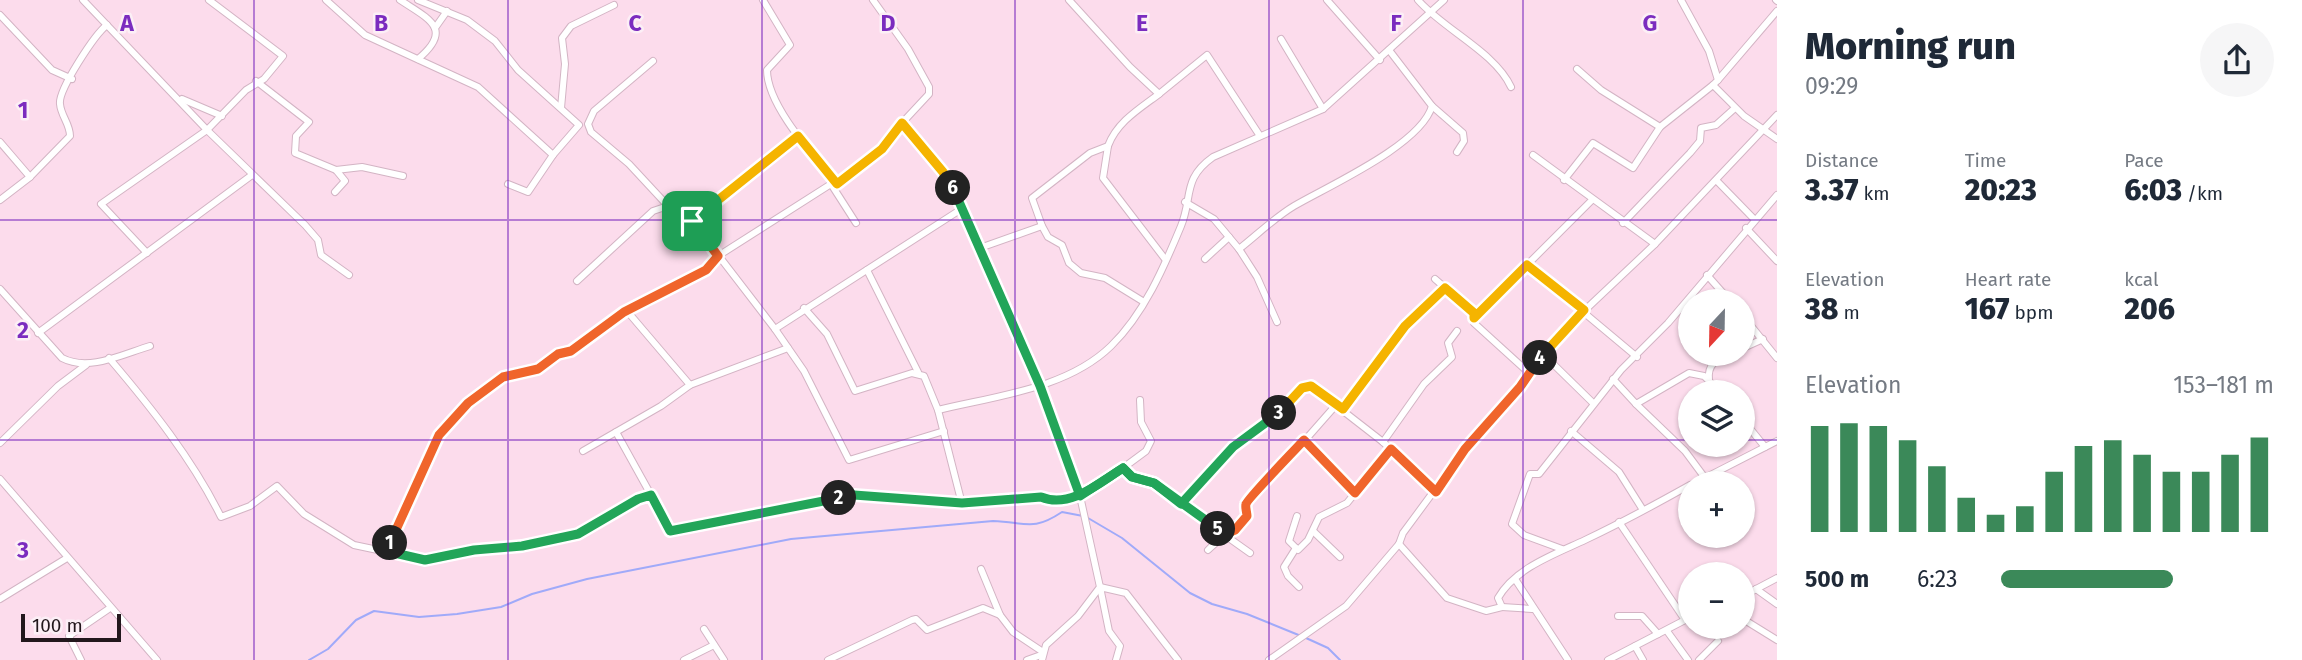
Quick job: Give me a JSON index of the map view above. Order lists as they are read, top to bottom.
{
  "scale_bar": "100 m",
  "north": "bottom",
  "page": {
    "heading": ["Morning run", "09:29"],
    "stats": [
      ["Distance", "3.37 km"],
      ["Time", "20:23"],
      ["Pace", "6:03 /km"],
      ["Elevation", "38 m"],
      ["Heart rate", "167 bpm"],
      ["kcal", "206"]
    ],
    "pins": [
      "6",
      "4",
      "3",
      "2",
      "5",
      "1"
    ],
    "map_buttons": ["+", "−"],
    "chart": ["Elevation", "153–181 m"],
    "list": [
      {
        "name": "500 m",
        "note": "6:23"
      }
    ],
    "scale": "100 m"
  },
  "grid": {
    "columns": [
      "A",
      "B",
      "C",
      "D",
      "E",
      "F",
      "G"
    ],
    "rows": ["1", "2", "3"]
  }
}
